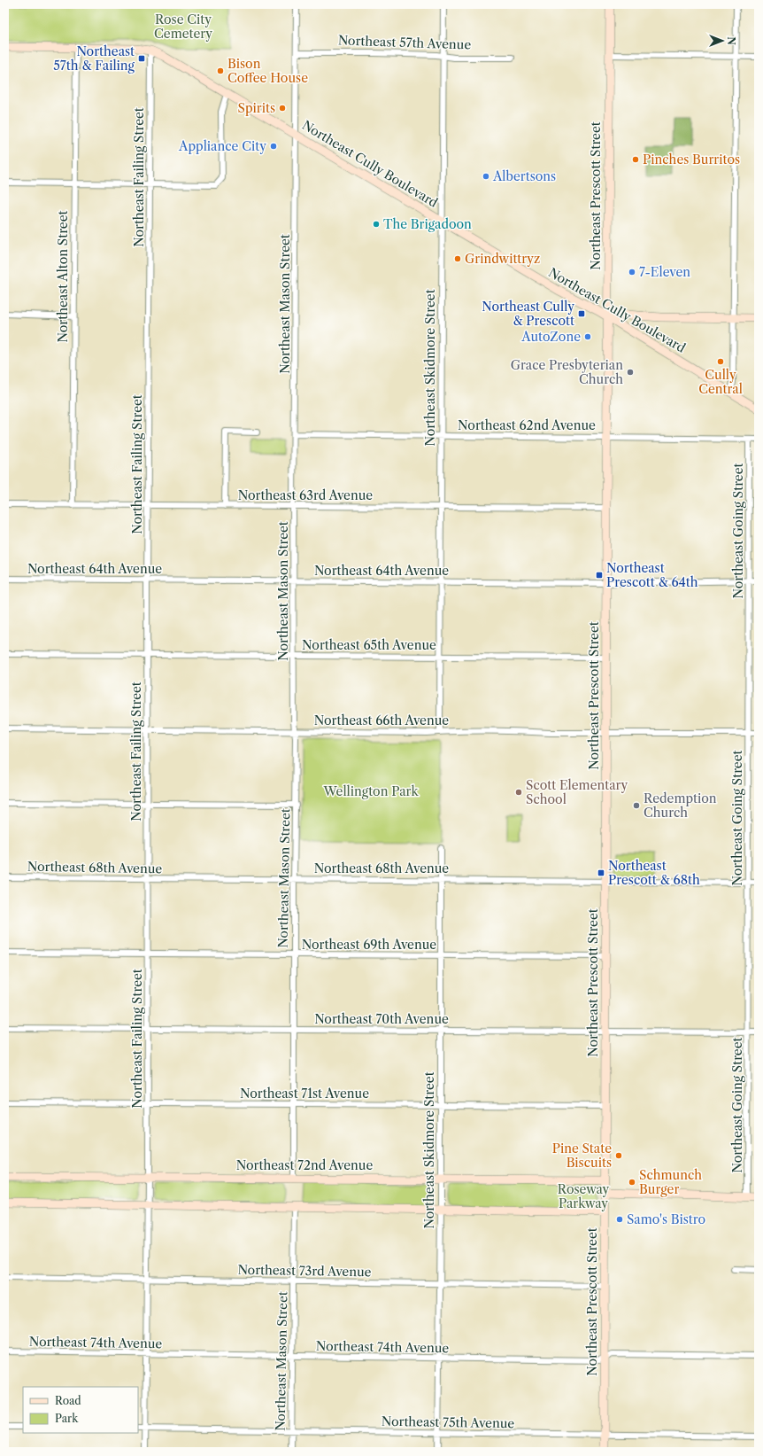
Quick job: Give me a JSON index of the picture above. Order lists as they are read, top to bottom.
{
  "streets": {
    "street": [
      "Northeast 57th Avenue",
      "Northeast Cully Boulevard",
      "Northeast Failing Street",
      "Northeast Prescott Street",
      "Northeast Alton Street",
      "Northeast Mason Street",
      "Northeast Skidmore Street",
      "Northeast 62nd Avenue",
      "Northeast 63rd Avenue",
      "Northeast Going Street",
      "Northeast 64th Avenue",
      "Northeast 65th Avenue",
      "Northeast 66th Avenue",
      "Northeast 68th Avenue",
      "Northeast 69th Avenue",
      "Northeast 70th Avenue",
      "Northeast 71st Avenue",
      "Northeast 72nd Avenue",
      "Northeast 73rd Avenue",
      "Northeast 74th Avenue",
      "Northeast 75th Avenue"
    ]
  },
  "crossings": [
    ["Northeast 57th Avenue", "Northeast Mason Street"],
    ["Northeast 57th Avenue", "Northeast Skidmore Street"],
    ["Northeast Cully Boulevard", "Northeast Failing Street"],
    ["Northeast Cully Boulevard", "Northeast Prescott Street"],
    ["Northeast Cully Boulevard", "Northeast Mason Street"],
    ["Northeast Cully Boulevard", "Northeast Skidmore Street"],
    ["Northeast Failing Street", "Northeast 63rd Avenue"],
    ["Northeast Failing Street", "Northeast 64th Avenue"],
    ["Northeast Failing Street", "Northeast 65th Avenue"],
    ["Northeast Failing Street", "Northeast 66th Avenue"],
    ["Northeast Failing Street", "Northeast 68th Avenue"],
    ["Northeast Failing Street", "Northeast 69th Avenue"],
    ["Northeast Failing Street", "Northeast 70th Avenue"],
    ["Northeast Failing Street", "Northeast 71st Avenue"],
    ["Northeast Failing Street", "Northeast 72nd Avenue"],
    ["Northeast Failing Street", "Northeast 73rd Avenue"],
    ["Northeast Failing Street", "Northeast 74th Avenue"],
    ["Northeast Failing Street", "Northeast 75th Avenue"],
    ["Northeast Prescott Street", "Northeast 62nd Avenue"],
    ["Northeast Prescott Street", "Northeast 63rd Avenue"],
    ["Northeast Prescott Street", "Northeast 64th Avenue"],
    ["Northeast Prescott Street", "Northeast 65th Avenue"],
    ["Northeast Prescott Street", "Northeast 66th Avenue"],
    ["Northeast Prescott Street", "Northeast 68th Avenue"],
    ["Northeast Prescott Street", "Northeast 69th Avenue"],
    ["Northeast Prescott Street", "Northeast 70th Avenue"],
    ["Northeast Prescott Street", "Northeast 71st Avenue"],
    ["Northeast Prescott Street", "Northeast 72nd Avenue"],
    ["Northeast Prescott Street", "Northeast 73rd Avenue"],
    ["Northeast Prescott Street", "Northeast 74th Avenue"],
    ["Northeast Prescott Street", "Northeast 75th Avenue"],
    ["Northeast Alton Street", "Northeast 63rd Avenue"],
    ["Northeast Mason Street", "Northeast 62nd Avenue"],
    ["Northeast Mason Street", "Northeast 63rd Avenue"],
    ["Northeast Mason Street", "Northeast 64th Avenue"],
    ["Northeast Mason Street", "Northeast 65th Avenue"],
    ["Northeast Mason Street", "Northeast 66th Avenue"],
    ["Northeast Mason Street", "Northeast 68th Avenue"],
    ["Northeast Mason Street", "Northeast 69th Avenue"],
    ["Northeast Mason Street", "Northeast 70th Avenue"],
    ["Northeast Mason Street", "Northeast 71st Avenue"],
    ["Northeast Mason Street", "Northeast 72nd Avenue"],
    ["Northeast Mason Street", "Northeast 73rd Avenue"],
    ["Northeast Mason Street", "Northeast 74th Avenue"],
    ["Northeast Mason Street", "Northeast 75th Avenue"],
    ["Northeast Skidmore Street", "Northeast 62nd Avenue"],
    ["Northeast Skidmore Street", "Northeast 63rd Avenue"],
    ["Northeast Skidmore Street", "Northeast 64th Avenue"],
    ["Northeast Skidmore Street", "Northeast 65th Avenue"],
    ["Northeast Skidmore Street", "Northeast 66th Avenue"],
    ["Northeast Skidmore Street", "Northeast 68th Avenue"],
    ["Northeast Skidmore Street", "Northeast 69th Avenue"],
    ["Northeast Skidmore Street", "Northeast 70th Avenue"],
    ["Northeast Skidmore Street", "Northeast 71st Avenue"],
    ["Northeast Skidmore Street", "Northeast 72nd Avenue"],
    ["Northeast Skidmore Street", "Northeast 73rd Avenue"],
    ["Northeast Skidmore Street", "Northeast 74th Avenue"],
    ["Northeast Skidmore Street", "Northeast 75th Avenue"],
    ["Northeast 62nd Avenue", "Northeast Going Street"],
    ["Northeast Going Street", "Northeast 64th Avenue"],
    ["Northeast Going Street", "Northeast 66th Avenue"],
    ["Northeast Going Street", "Northeast 68th Avenue"],
    ["Northeast Going Street", "Northeast 70th Avenue"]
  ],
  "parks": ["Rose City Cemetery", "Wellington Park", "Roseway Parkway"],
  "places": {
    "transit": [
      "Northeast 57th & Failing",
      "Northeast Cully & Prescott",
      "Northeast Prescott & 64th",
      "Northeast Prescott & 68th"
    ],
    "other": [
      "Bison Coffee House",
      "Spirits",
      "Appliance City",
      "Pinches Burritos",
      "Albertsons",
      "The Brigadoon",
      "Grindwittryz",
      "7-Eleven",
      "AutoZone",
      "Cully Central",
      "Grace Presbyterian Church",
      "Scott Elementary School",
      "Redemption Church",
      "Pine State Biscuits",
      "Schmunch Burger",
      "Samo's Bistro"
    ]
  },
  "legend": ["Road", "Park"],
  "north": "right"
}
